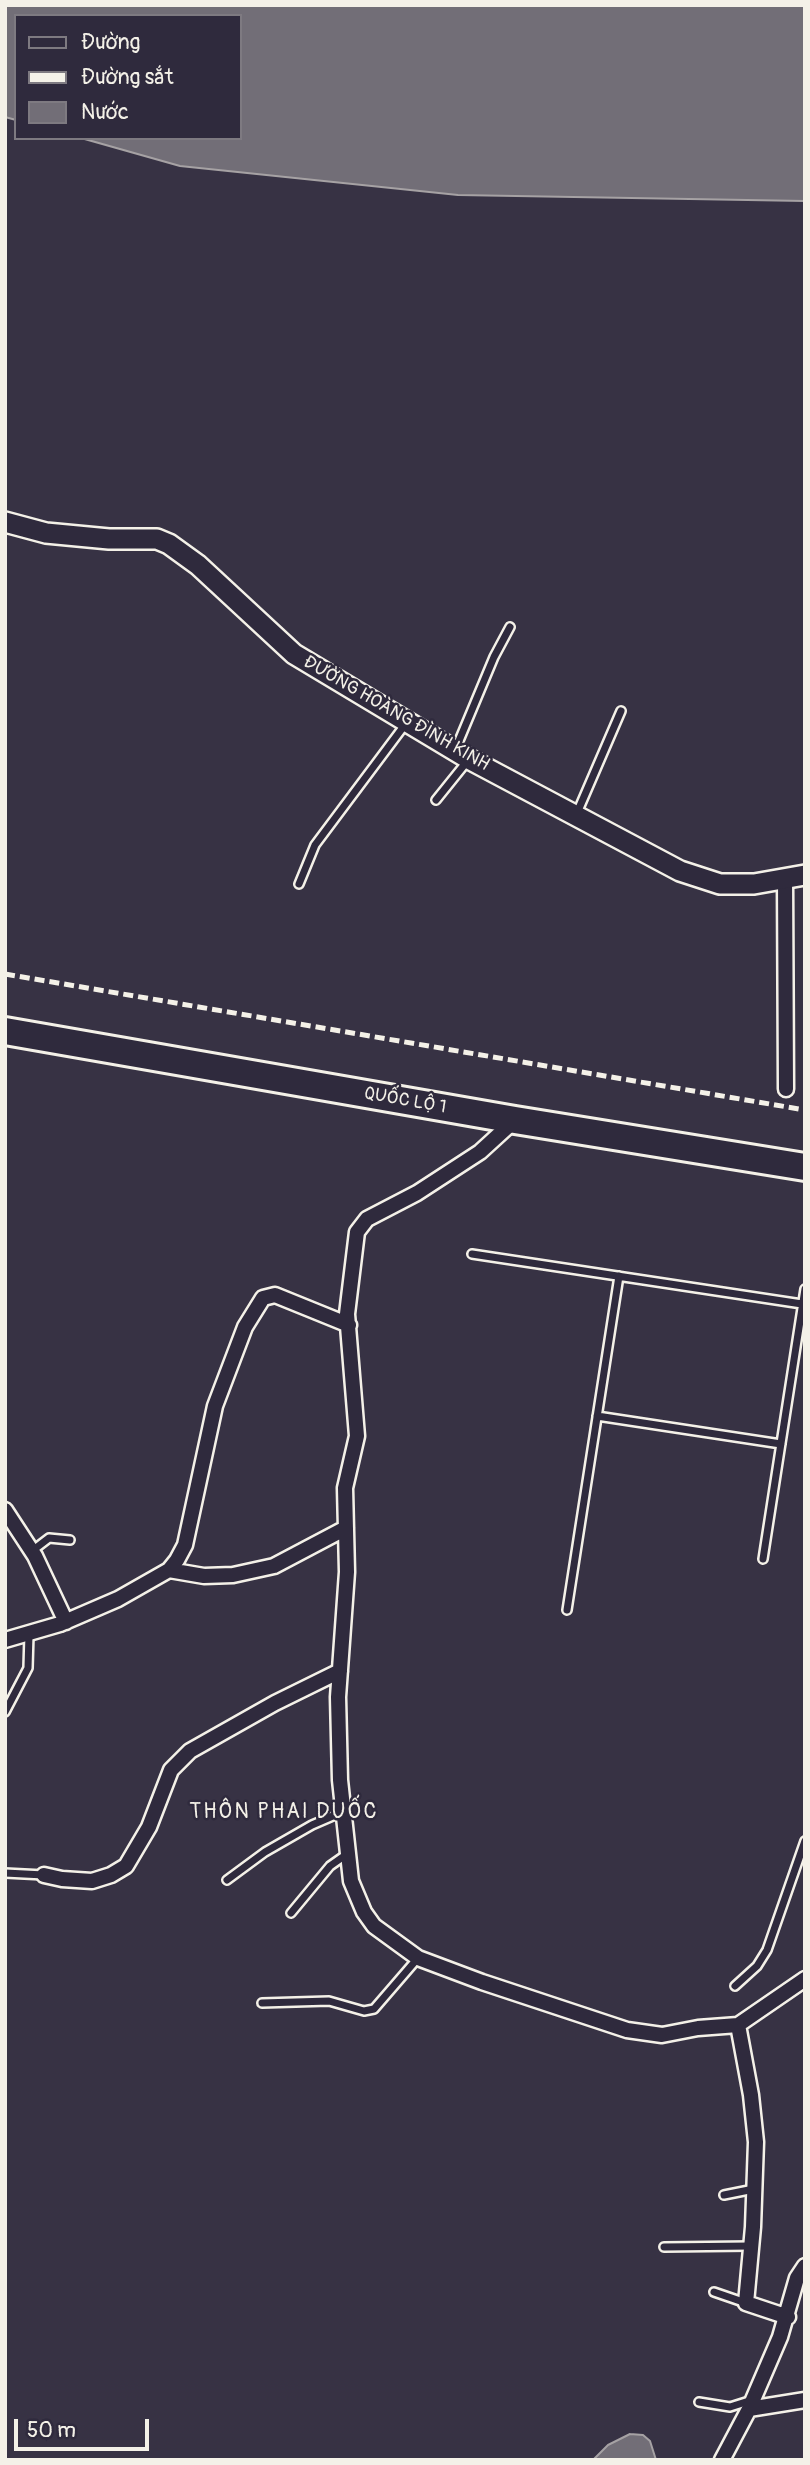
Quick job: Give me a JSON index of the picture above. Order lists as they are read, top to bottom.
{
  "streets": {
    "highway": ["QUỐC LỘ 1"],
    "street": ["ĐƯỜNG HOÀNG ĐÌNH KINH"]
  },
  "districts": ["THÔN PHAI DUỐC"],
  "legend": ["Đường", "Đường sắt", "Nước"],
  "scale_bar": "50 m"
}
